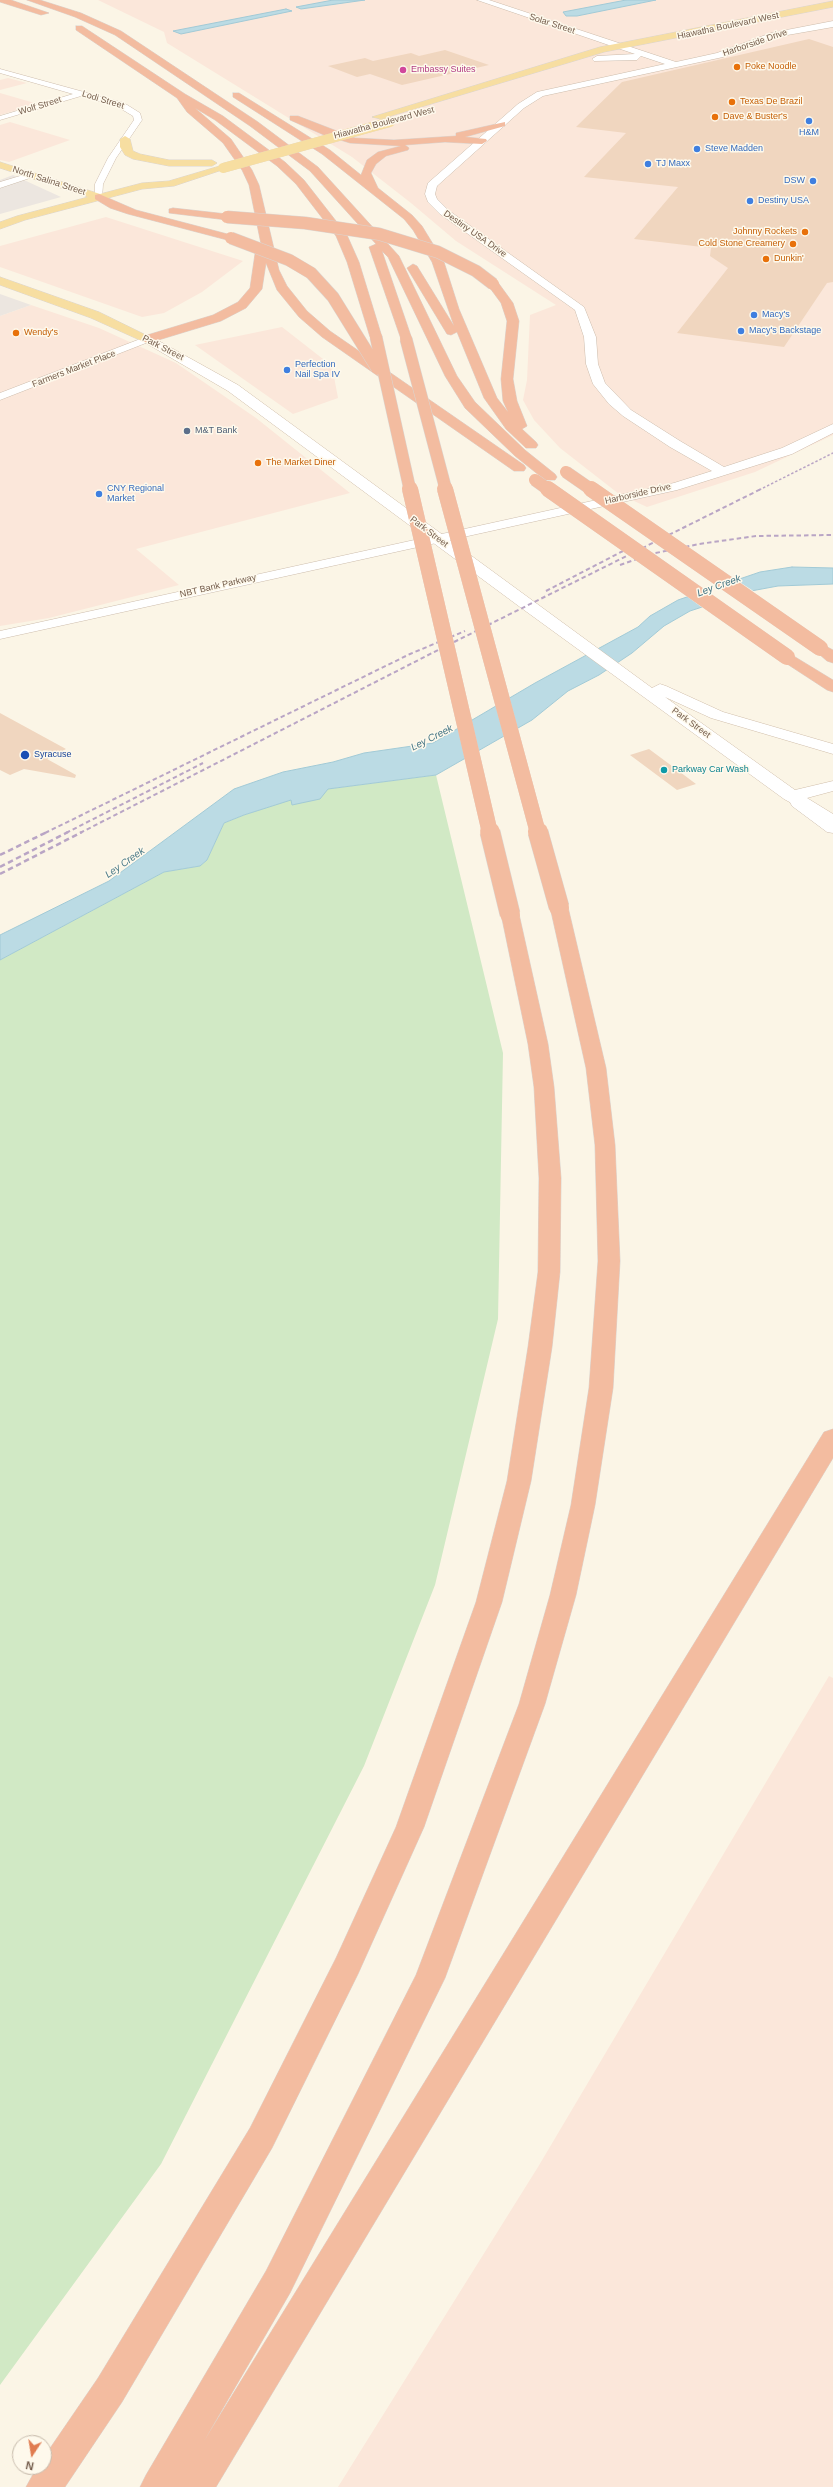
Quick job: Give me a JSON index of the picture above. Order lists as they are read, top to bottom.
{
  "streets": {
    "main road": ["Hiawatha Boulevard West", "North Salina Street", "Park Street"],
    "street": [
      "Solar Street",
      "Harborside Drive",
      "Lodi Street",
      "Wolf Street",
      "Destiny USA Drive",
      "Farmers Market Place",
      "NBT Bank Parkway"
    ]
  },
  "crossings": [
    ["Solar Street", "Hiawatha Boulevard West"],
    ["Hiawatha Boulevard West", "Lodi Street"],
    ["Hiawatha Boulevard West", "North Salina Street"],
    ["Harborside Drive", "Destiny USA Drive"],
    ["Harborside Drive", "Park Street"],
    ["Harborside Drive", "NBT Bank Parkway"],
    ["Lodi Street", "Wolf Street"],
    ["Lodi Street", "North Salina Street"],
    ["Park Street", "Farmers Market Place"],
    ["Park Street", "NBT Bank Parkway"]
  ],
  "water": ["Ley Creek"],
  "places": [
    "Poke Noodle",
    "Embassy Suites",
    "Texas De Brazil",
    "Dave & Buster's",
    "H&M",
    "Steve Madden",
    "TJ Maxx",
    "DSW",
    "Destiny USA",
    "Johnny Rockets",
    "Cold Stone Creamery",
    "Dunkin'",
    "Macy's",
    "Macy's Backstage",
    "Wendy's",
    "Perfection Nail Spa IV",
    "M&T Bank",
    "The Market Diner",
    "CNY Regional Market",
    "Syracuse",
    "Parkway Car Wash"
  ],
  "north": "bottom"
}
